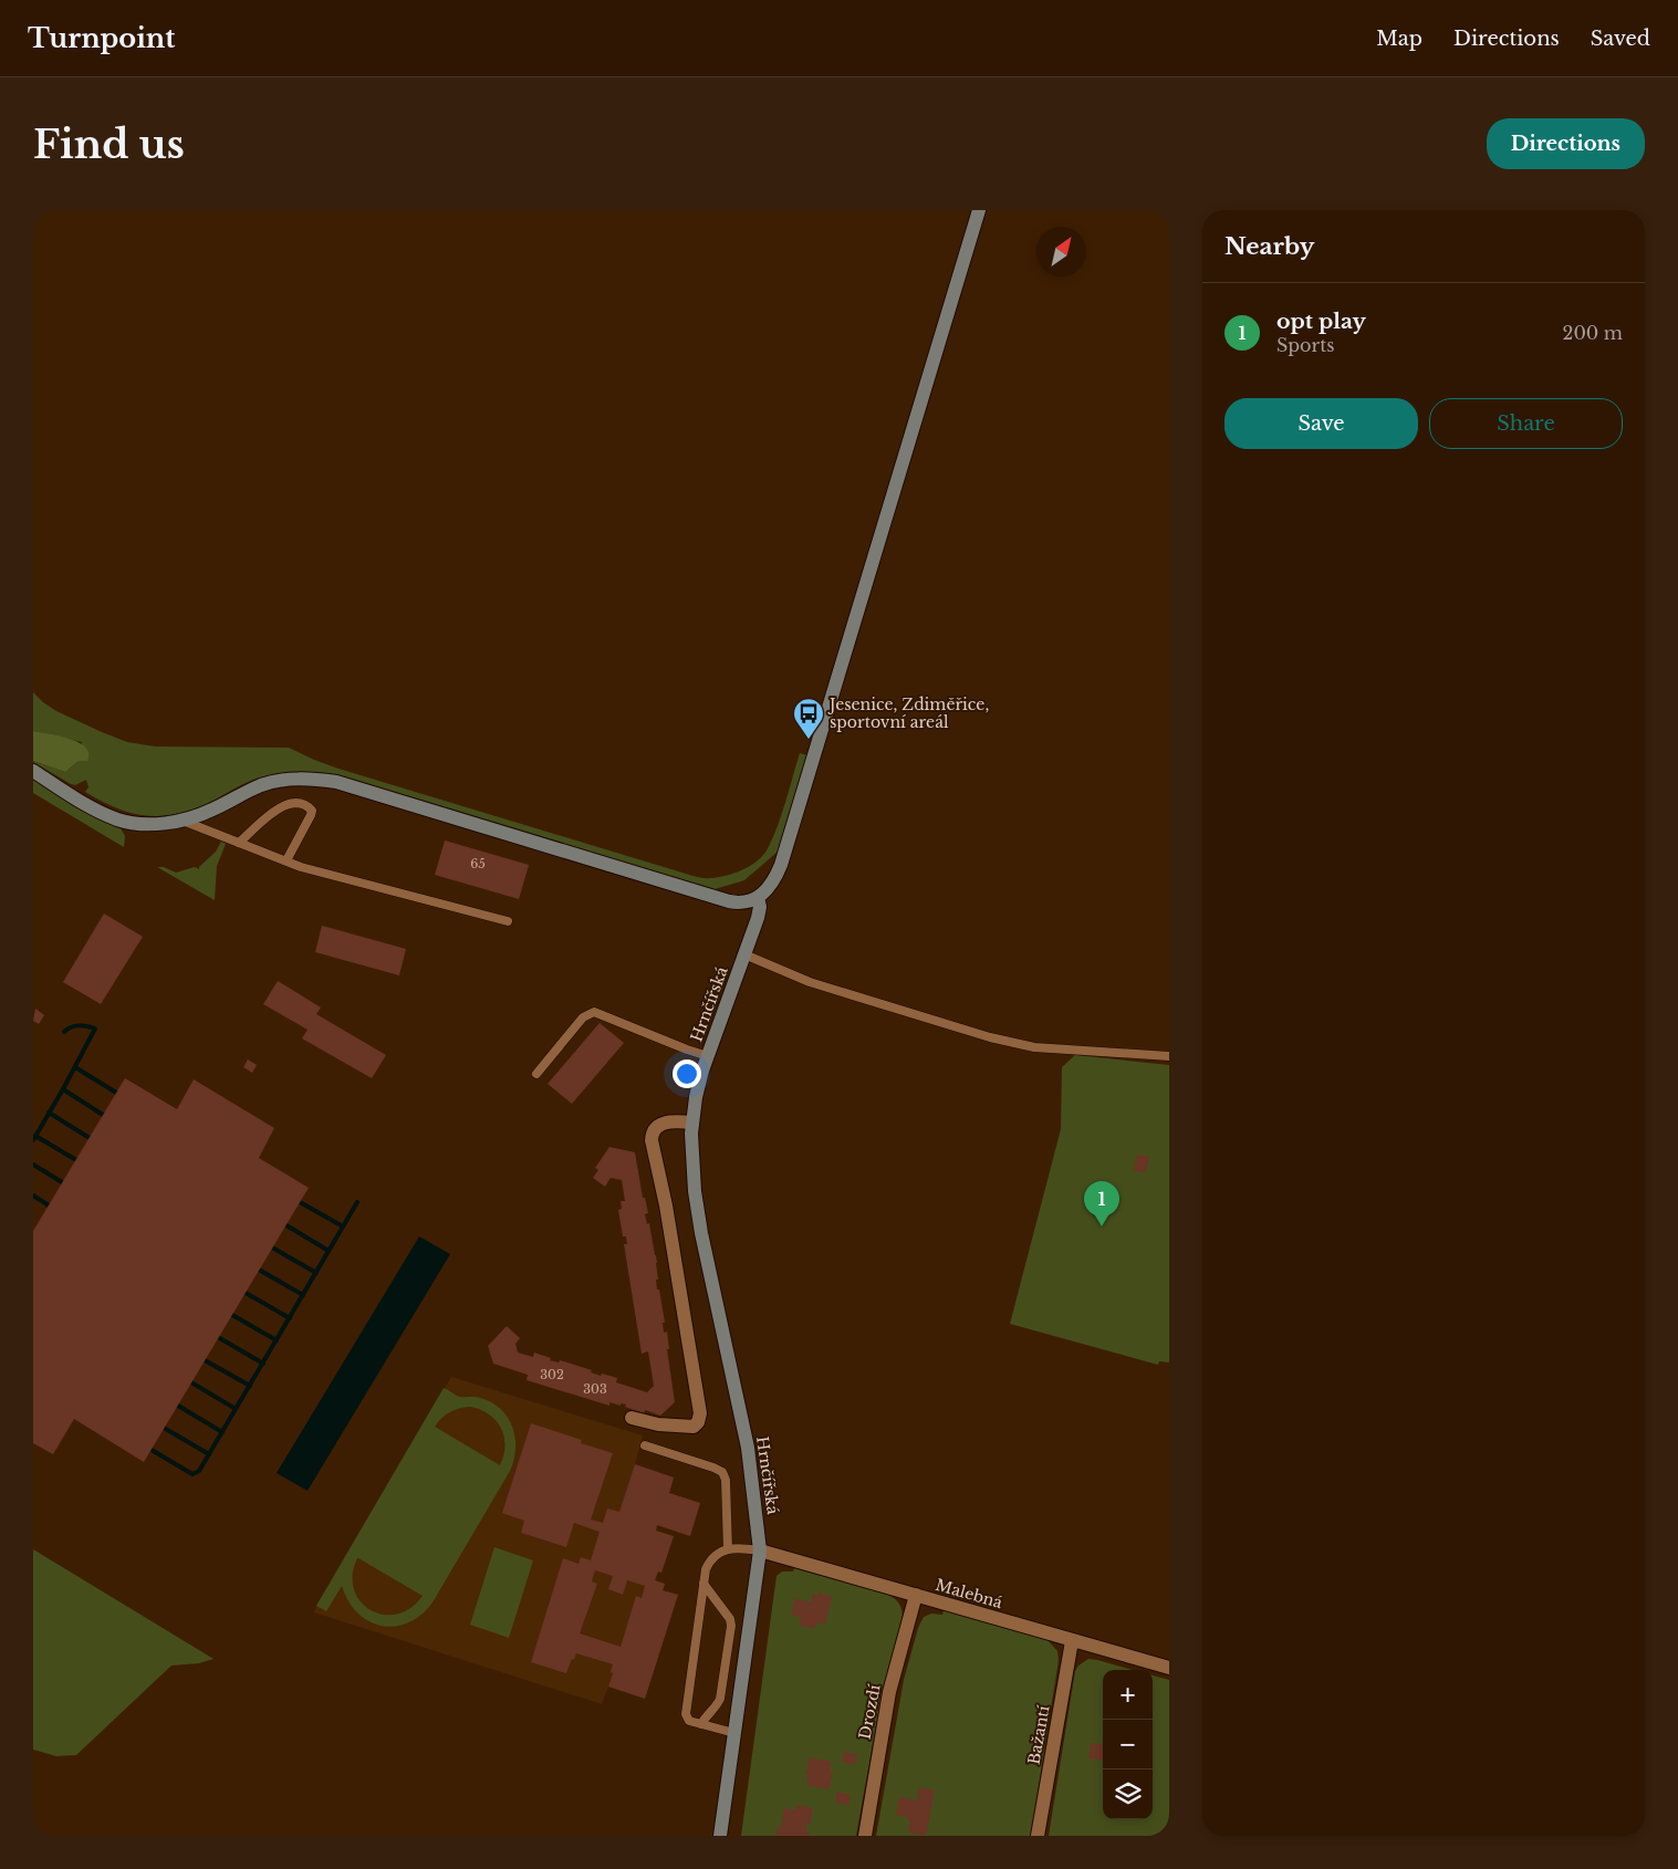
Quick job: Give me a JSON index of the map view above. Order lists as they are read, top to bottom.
{
  "streets": {
    "street": [
      "Hrnčířská",
      "Malebná",
      "Drozdí",
      "Bažantí"
    ]
  },
  "crossings": [
    ["Hrnčířská", "Malebná"],
    ["Malebná", "Drozdí"],
    ["Malebná", "Bažantí"]
  ],
  "places": {
    "bus stop": ["Jesenice, Zdiměřice, sportovní areál"]
  },
  "house_numbers": ["65", "302", "303"],
  "north": "top right",
  "page": {
    "header": "Turnpoint",
    "nav": ["Map", "Directions", "Saved"],
    "buttons": [
      "Directions",
      ["Save", "Share"]
    ],
    "title": "Find us",
    "heading": "Nearby",
    "list": [
      {
        "mark": "1",
        "name": "opt play",
        "note": "Sports",
        "value": "200 m"
      }
    ],
    "pins": "1",
    "map_buttons": ["+", "−"]
  }
}
